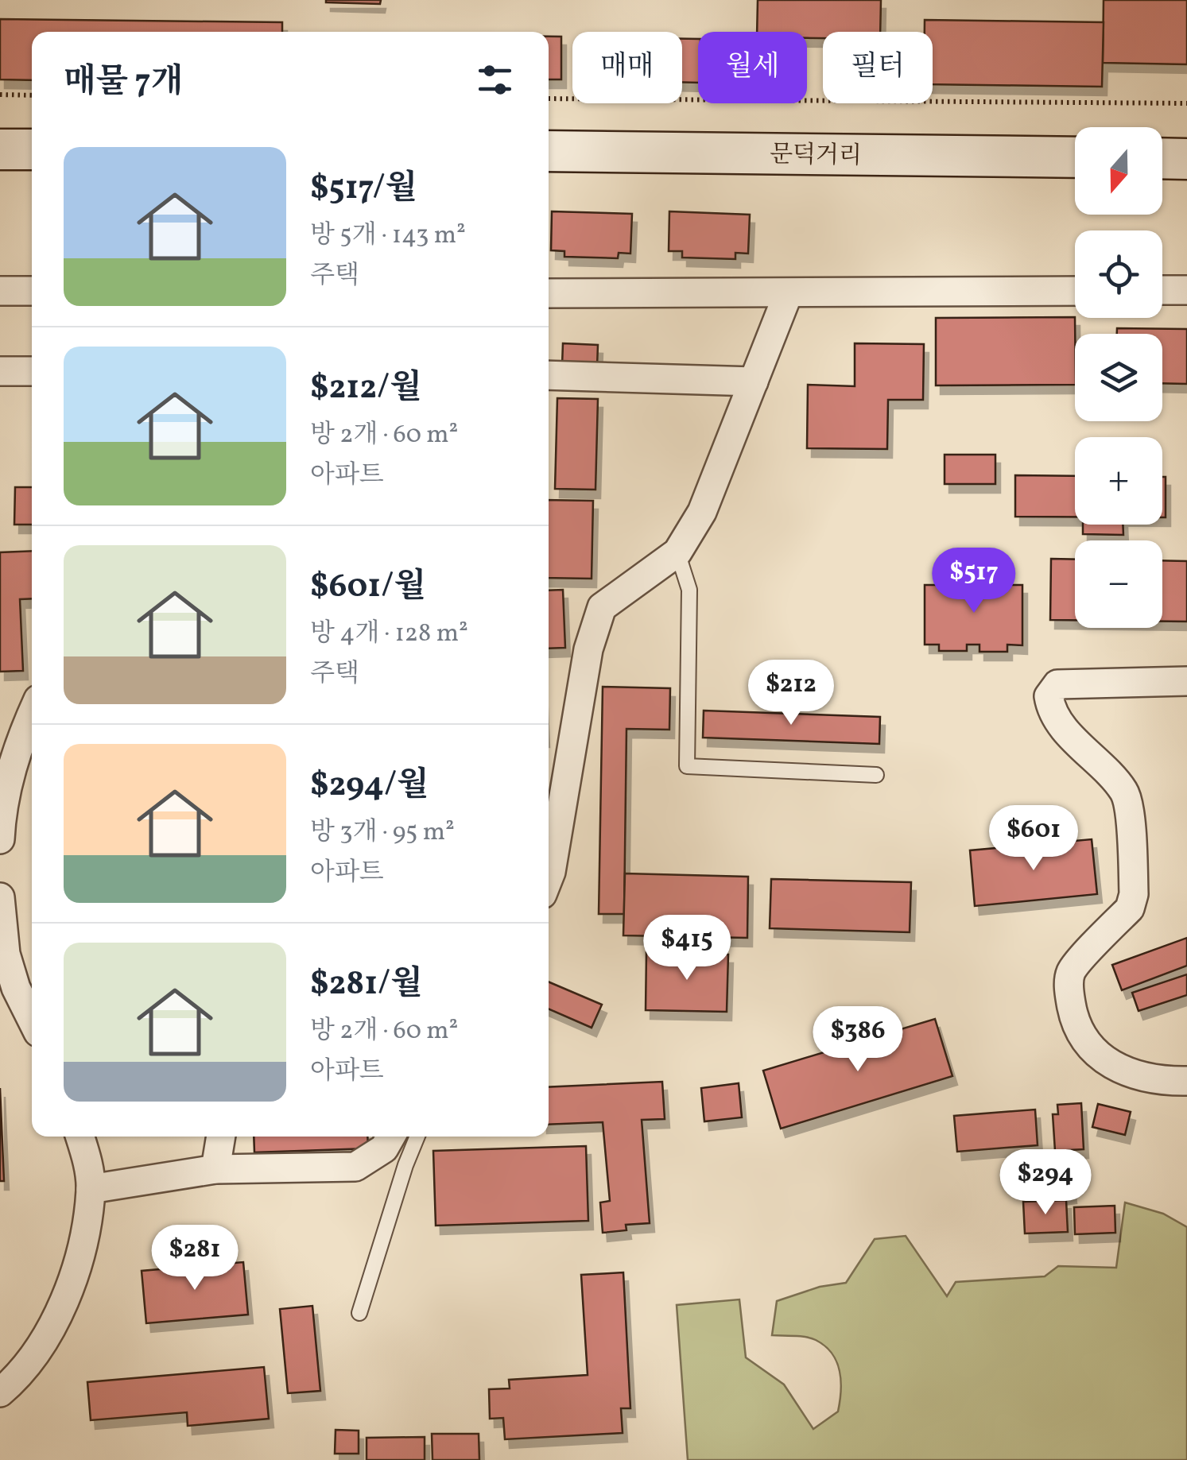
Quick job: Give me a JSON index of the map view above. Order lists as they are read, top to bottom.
{
  "streets": {
    "main road": ["문덕거리"]
  },
  "north": "bottom",
  "page": {
    "chip": ["매매", "월세", "필터"],
    "heading": "매물 7개",
    "map_buttons": ["+", "−"],
    "list": [
      {
        "name": "$517/월",
        "note": "방 5개 · 143 m² · 주택"
      },
      {
        "name": "$212/월",
        "note": "방 2개 · 60 m² · 아파트"
      },
      {
        "name": "$601/월",
        "note": "방 4개 · 128 m² · 주택"
      },
      {
        "name": "$294/월",
        "note": "방 3개 · 95 m² · 아파트"
      },
      {
        "name": "$281/월",
        "note": "방 2개 · 60 m² · 아파트"
      }
    ],
    "price": [
      "$517",
      "$212",
      "$601",
      "$415",
      "$386",
      "$294",
      "$281"
    ]
  }
}
